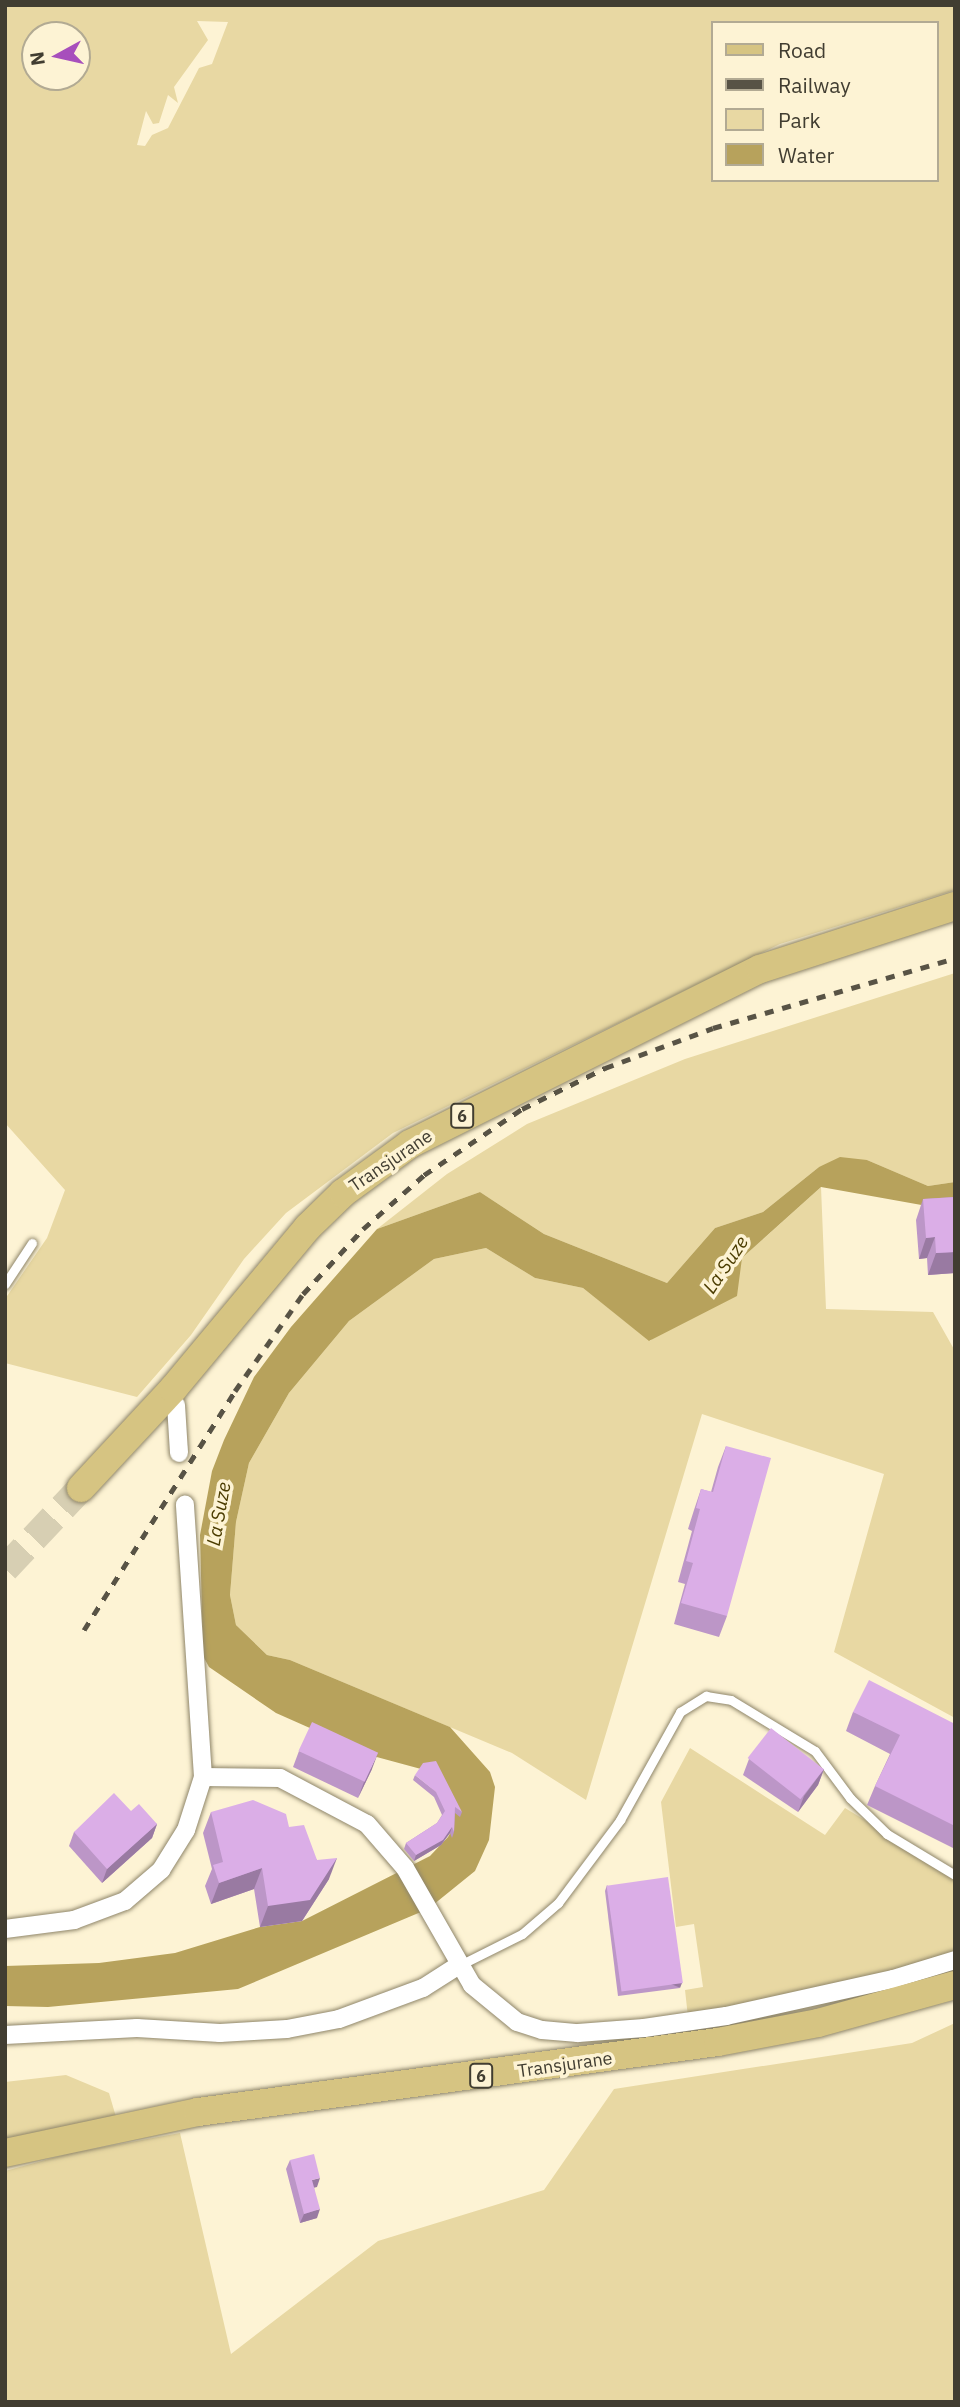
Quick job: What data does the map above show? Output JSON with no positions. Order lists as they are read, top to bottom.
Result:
{
  "streets": {
    "main road": ["6", "Transjurane"]
  },
  "water": ["La Suze"],
  "legend": [
    "Road",
    "Railway",
    "Park",
    "Water"
  ],
  "north": "left"
}
